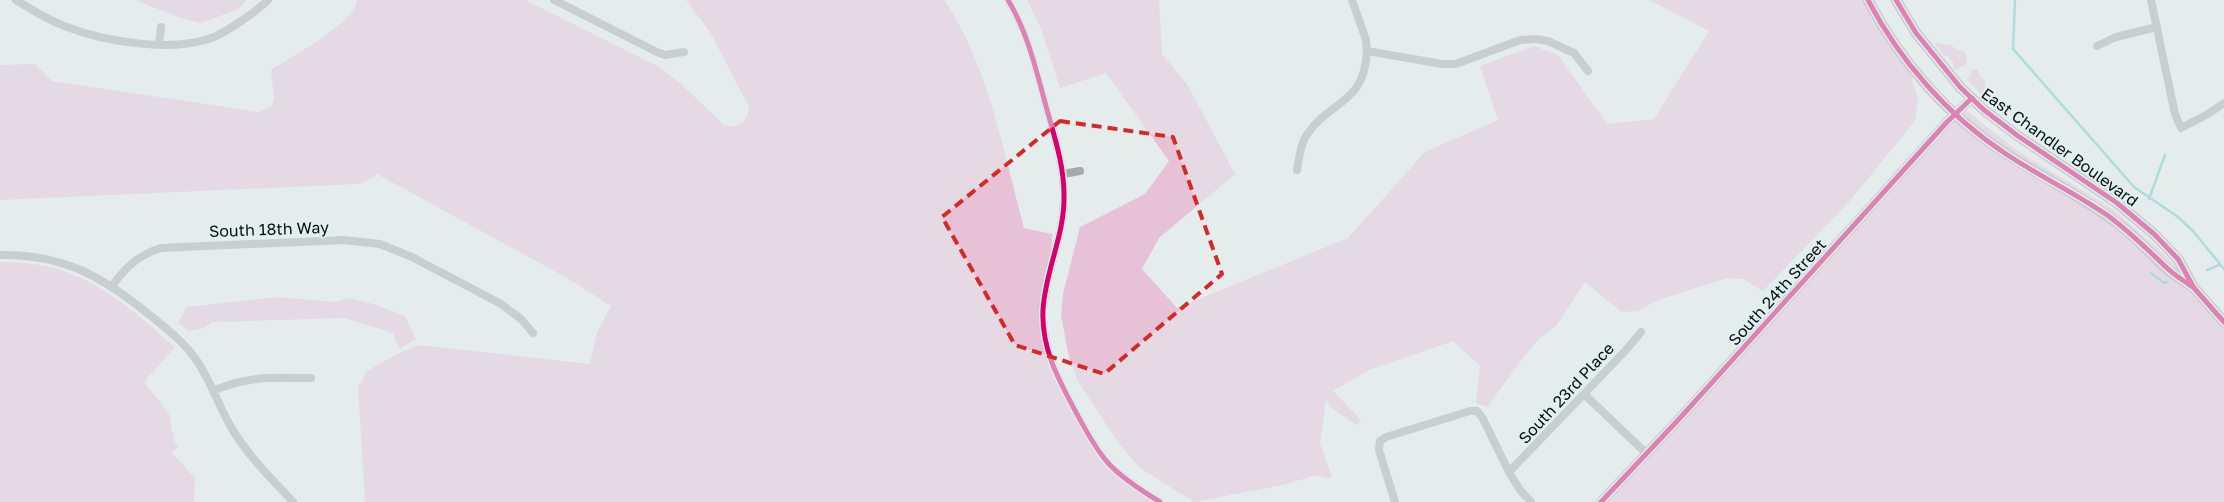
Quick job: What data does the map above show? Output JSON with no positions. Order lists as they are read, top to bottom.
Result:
{
  "streets": {
    "main road": ["East Chandler Boulevard"],
    "street": ["South 18th Way", "South 24th Street", "South 23rd Place"]
  },
  "crossings": [
    ["East Chandler Boulevard", "South 24th Street"]
  ]
}
